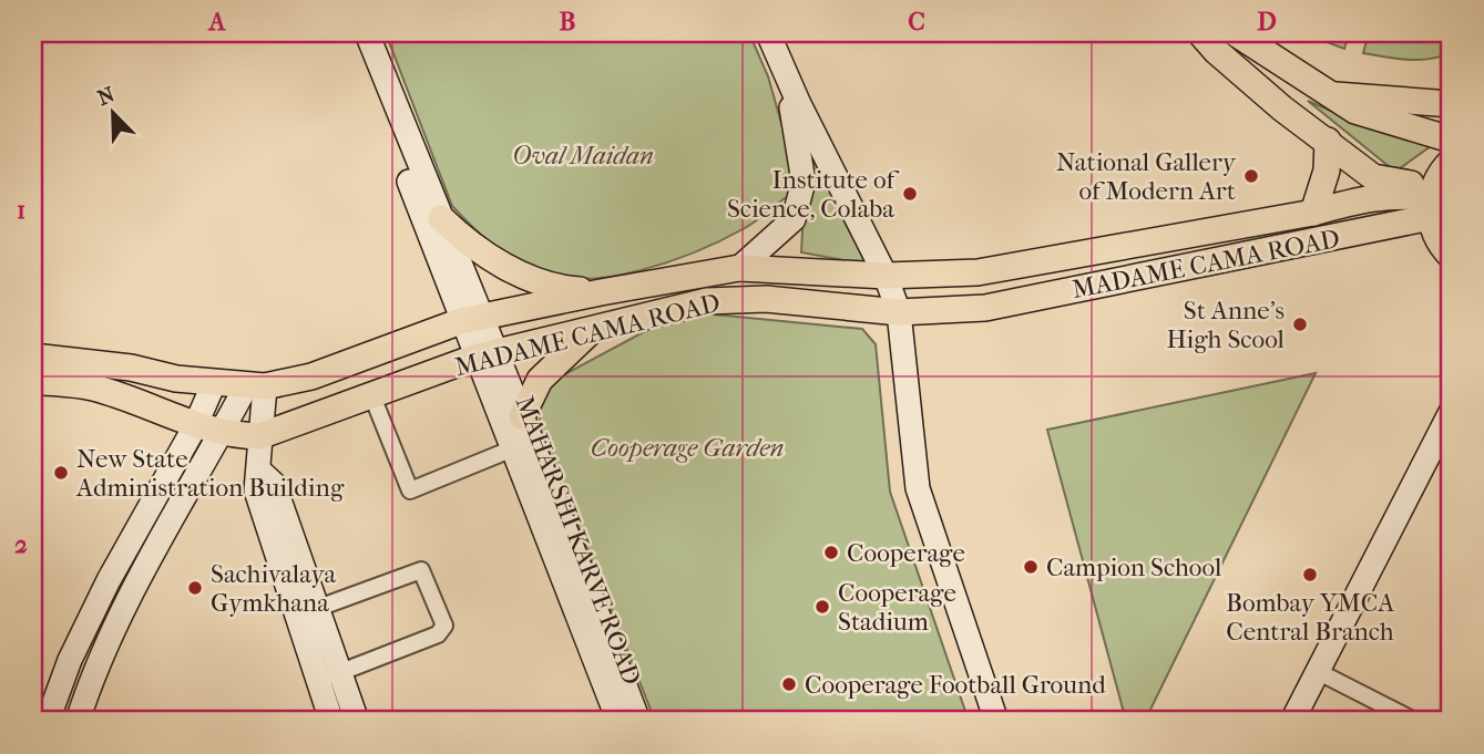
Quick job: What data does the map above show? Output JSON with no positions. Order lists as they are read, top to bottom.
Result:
{
  "streets": {
    "main road": ["MADAME CAMA ROAD"],
    "street": ["MAHARSHI KARVE ROAD"]
  },
  "crossings": [
    ["MADAME CAMA ROAD", "MAHARSHI KARVE ROAD"]
  ],
  "parks": ["Oval Maidan", "Cooperage Garden"],
  "places": [
    "National Gallery of Modern Art",
    "Institute of Science, Colaba",
    "St Anne's High Scool",
    "New State Administration Building",
    "Cooperage",
    "Campion School",
    "Bombay YMCA Central Branch",
    "Sachivalaya Gymkhana",
    "Cooperage Stadium",
    "Cooperage Football Ground"
  ],
  "north": "top left",
  "grid": {
    "columns": [
      "A",
      "B",
      "C",
      "D"
    ],
    "rows": ["1", "2"]
  }
}
